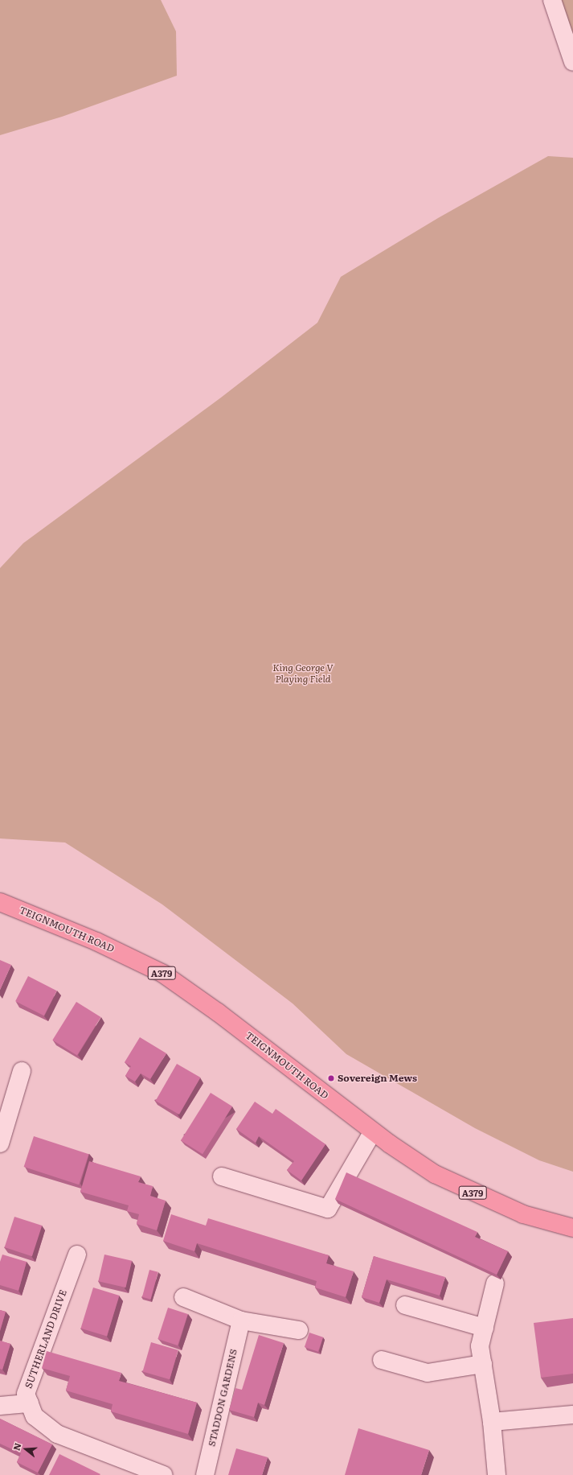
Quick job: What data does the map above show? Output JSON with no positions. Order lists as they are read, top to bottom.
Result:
{
  "streets": {
    "main road": ["TEIGNMOUTH ROAD", "A379"],
    "street": ["SUTHERLAND DRIVE", "STADDON GARDENS"]
  },
  "parks": ["King George V Playing Field"],
  "places": ["Sovereign Mews"],
  "north": "left"
}
